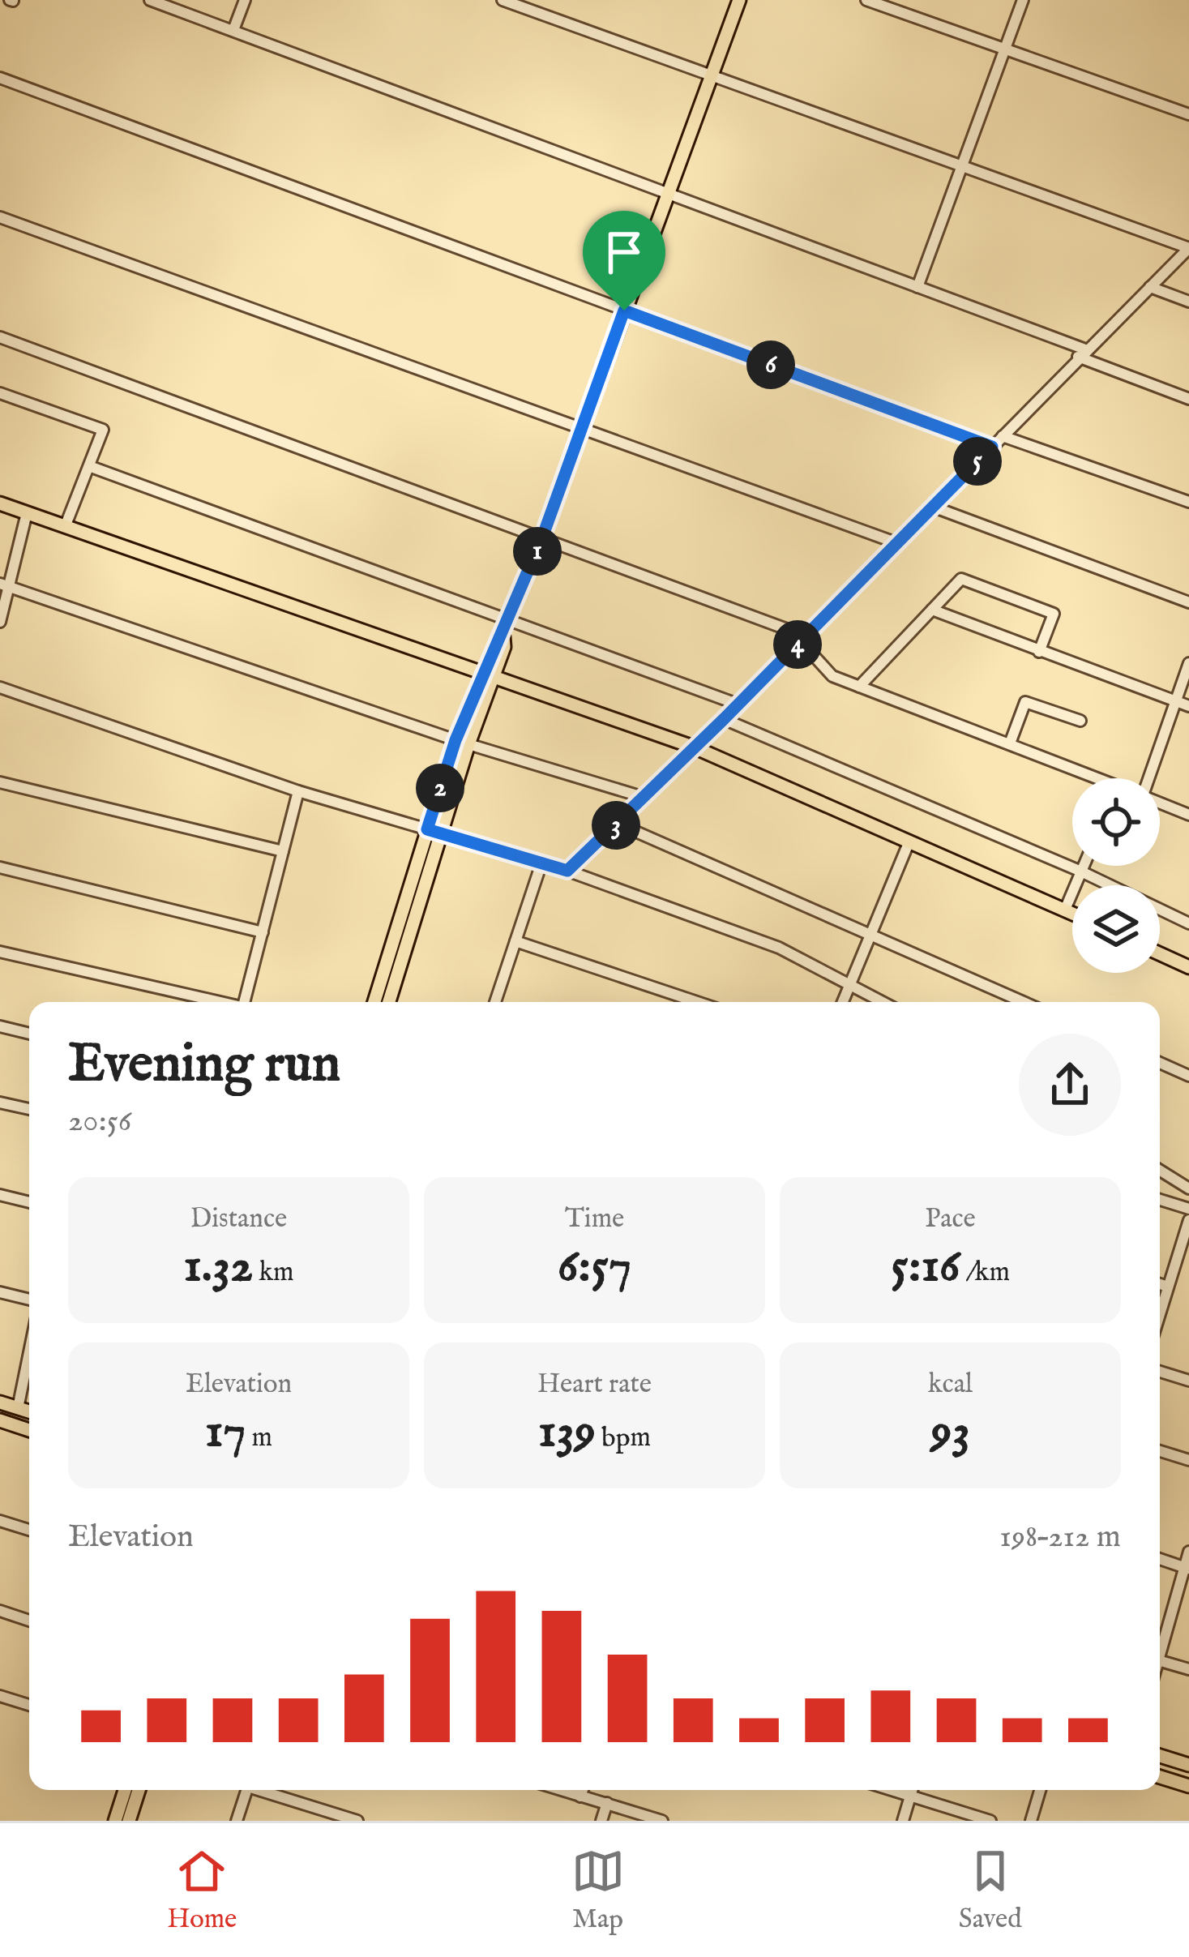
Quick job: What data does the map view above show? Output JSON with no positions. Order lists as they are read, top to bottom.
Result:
{
  "page": {
    "pins": [
      "6",
      "5",
      "1",
      "4",
      "2",
      "3"
    ],
    "heading": ["Evening run", "20:56"],
    "stats": [
      ["Distance", "1.32 km"],
      ["Time", "6:57"],
      ["Pace", "5:16 /km"],
      ["Elevation", "17 m"],
      ["Heart rate", "139 bpm"],
      ["kcal", "93"]
    ],
    "chart": ["Elevation", "198–212 m"],
    "tabs": ["Home", "Map", "Saved"]
  }
}
